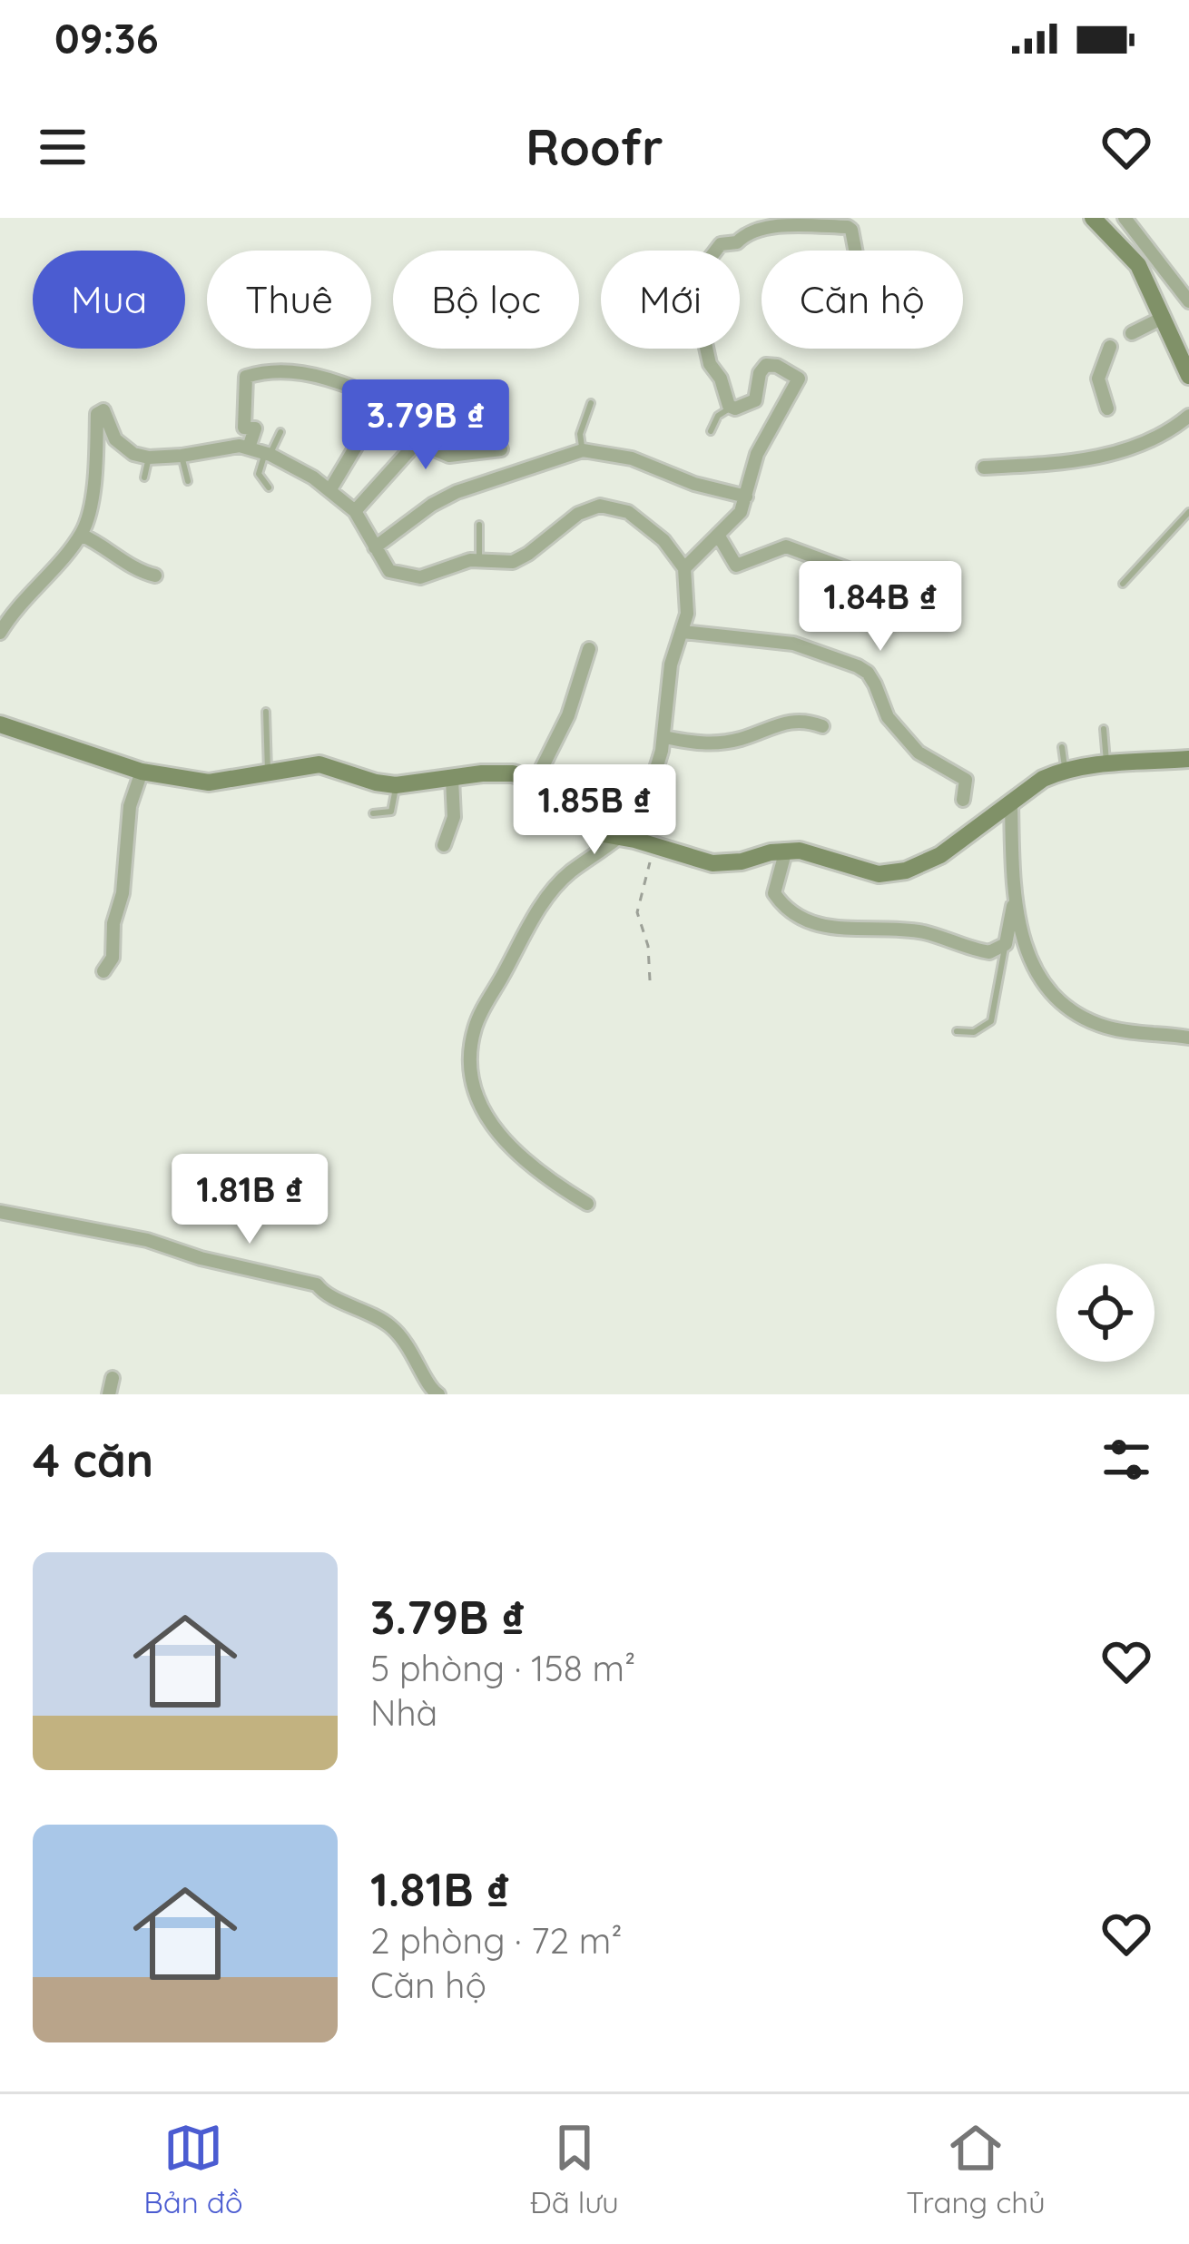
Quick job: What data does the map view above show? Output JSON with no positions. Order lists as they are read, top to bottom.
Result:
{
  "page": {
    "status": "09:36",
    "header": "Roofr",
    "chip": [
      "Mua",
      "Thuê",
      "Bộ lọc",
      "Mới",
      "Căn hộ"
    ],
    "price": [
      "3.79B ₫",
      "1.84B ₫",
      "1.85B ₫",
      "1.81B ₫"
    ],
    "heading": "4 căn",
    "list": [
      {
        "name": "3.79B ₫",
        "note": "5 phòng · 158 m² · Nhà"
      },
      {
        "name": "1.81B ₫",
        "note": "2 phòng · 72 m² · Căn hộ"
      }
    ],
    "tabs": ["Bản đồ", "Đã lưu", "Trang chủ"]
  }
}
